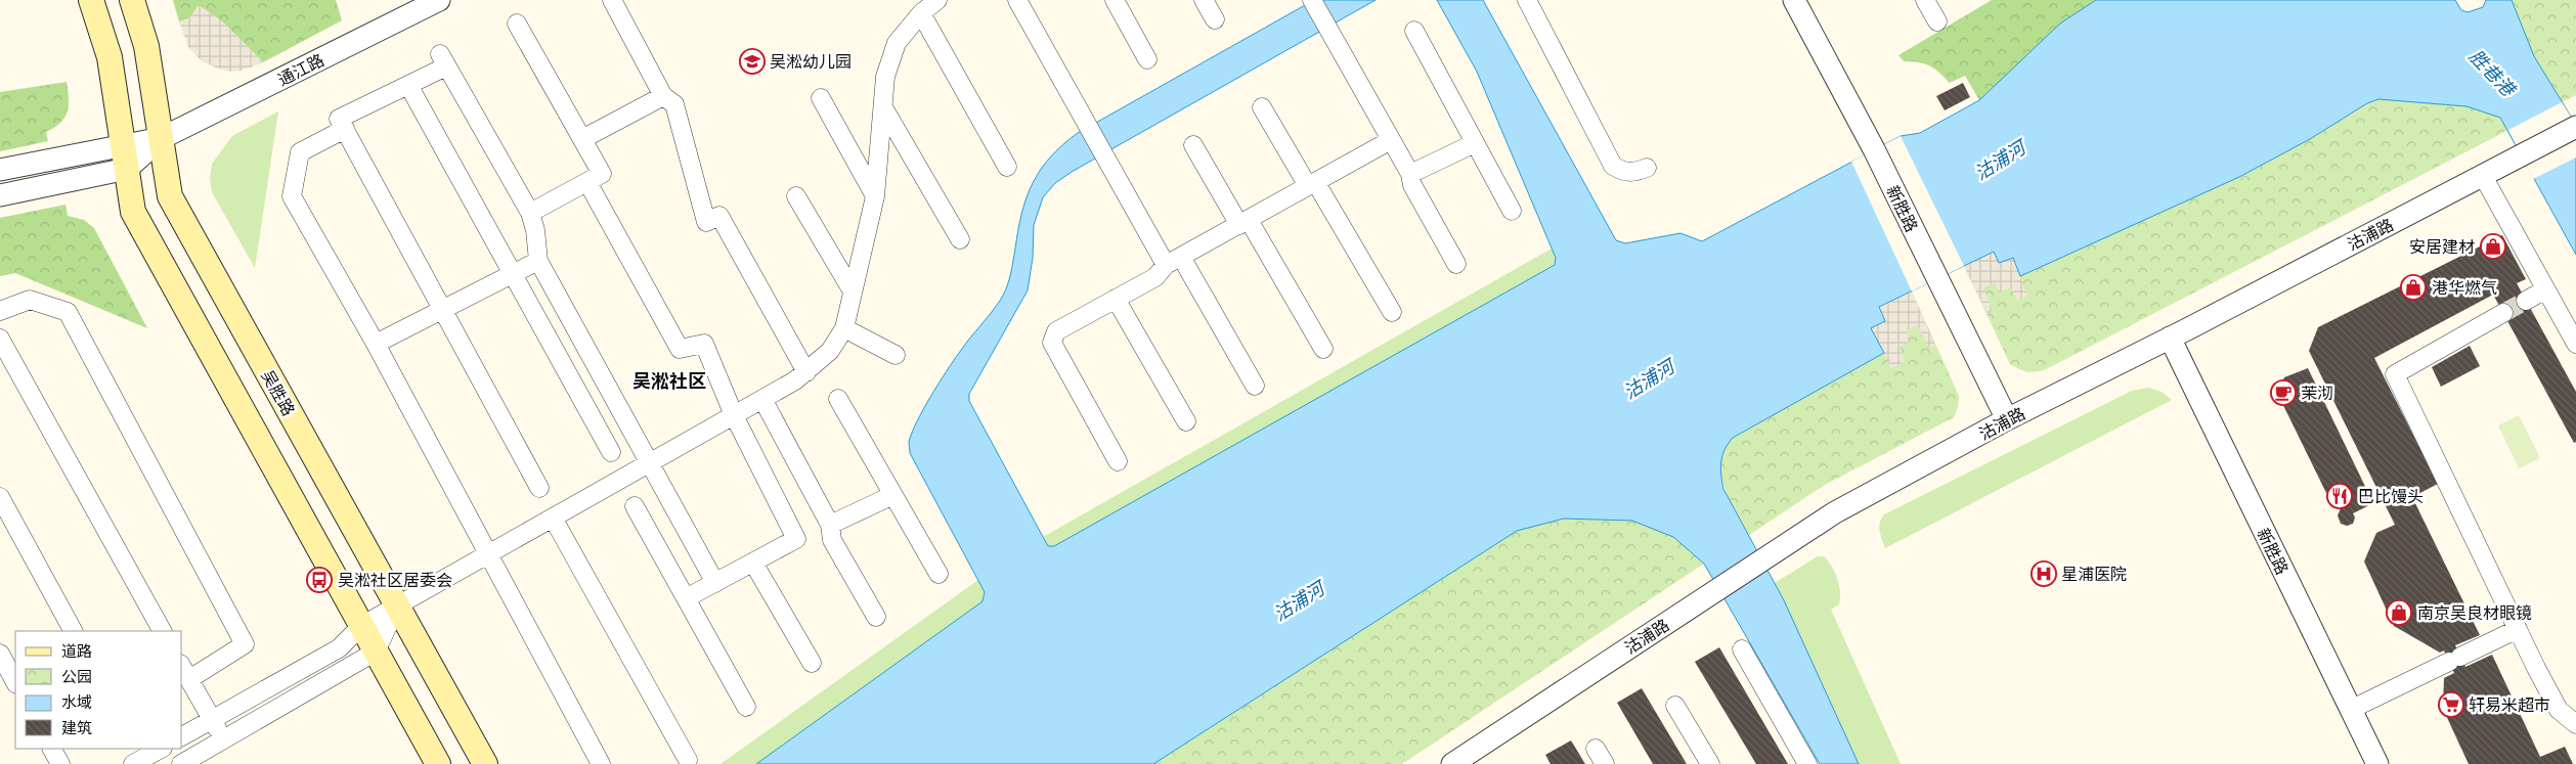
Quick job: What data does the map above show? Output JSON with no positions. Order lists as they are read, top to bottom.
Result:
{
  "streets": {
    "main road": ["吴胜路"],
    "street": ["通江路", "新胜路", "沽浦路"]
  },
  "crossings": [
    ["通江路", "吴胜路"],
    ["新胜路", "沽浦路"]
  ],
  "districts": ["吴淞社区"],
  "water": ["胜巷港", "沽浦河"],
  "places": {
    "school or university": ["吴淞幼儿园"],
    "shop": ["安居建材", "港华燃气", "南京吴良材眼镜"],
    "cafe": ["茉沏"],
    "restaurant": ["巴比馒头"],
    "hospital": ["星浦医院"],
    "bus stop": ["吴淞社区居委会"],
    "supermarket": ["轩易米超市"]
  },
  "legend": [
    "道路",
    "公园",
    "水域",
    "建筑"
  ]
}
